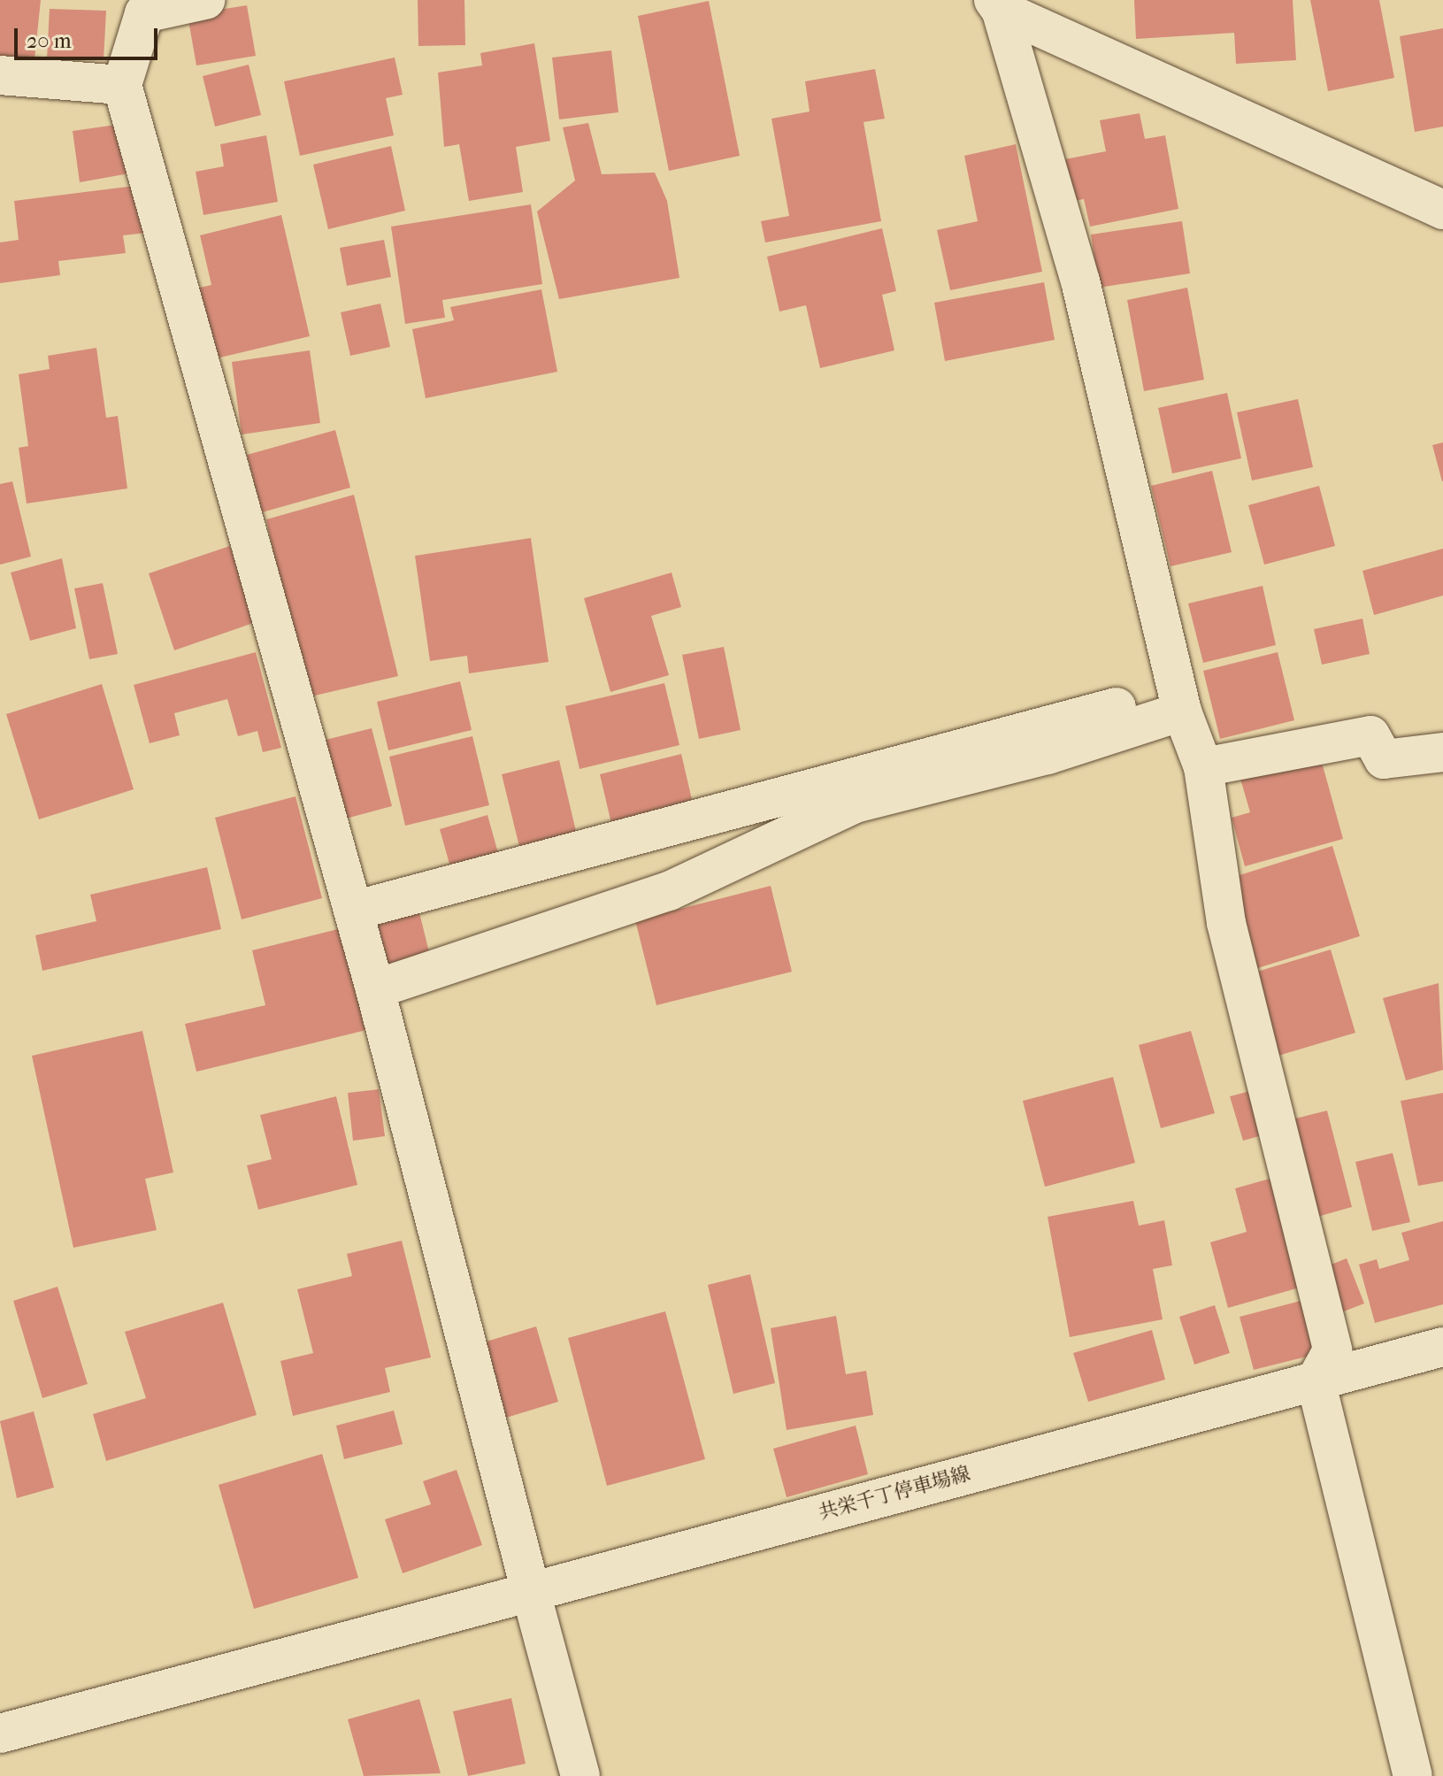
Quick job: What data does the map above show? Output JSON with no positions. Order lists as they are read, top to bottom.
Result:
{
  "streets": {
    "street": ["共栄千丁停車場線"]
  },
  "scale_bar": "20 m"
}
